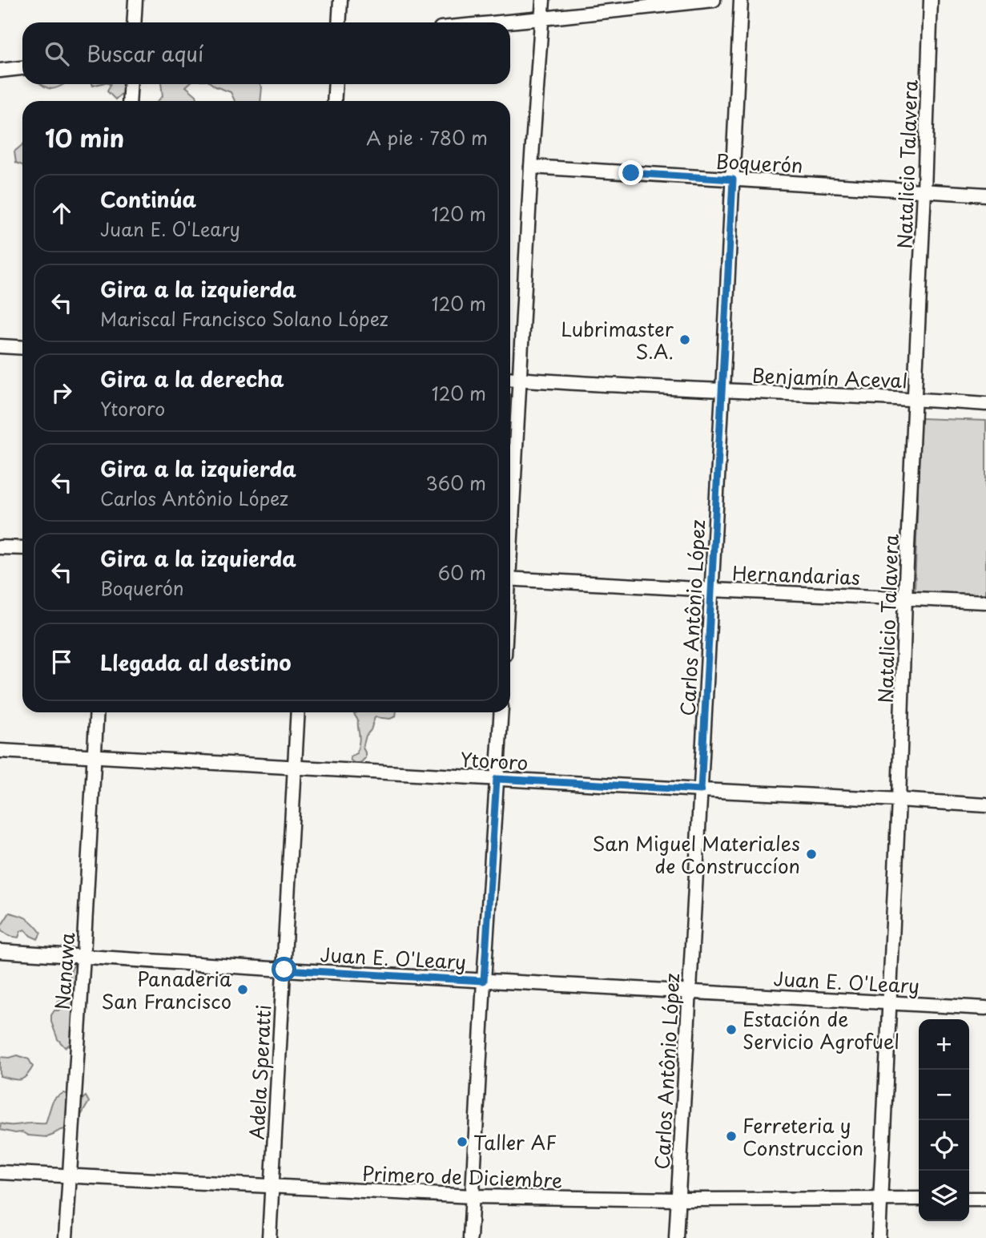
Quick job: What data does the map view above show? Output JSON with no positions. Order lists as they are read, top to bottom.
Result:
{
  "streets": {
    "street": [
      "Boquerón",
      "Natalicio Talavera",
      "Benjamín Aceval",
      "Hernandarias",
      "Carlos Antônio López",
      "Ytororo",
      "Juan E. O'Leary",
      "Nanawa",
      "Adela Speratti",
      "Primero de Diciembre"
    ]
  },
  "crossings": [
    ["Boquerón", "Natalicio Talavera"],
    ["Boquerón", "Carlos Antônio López"],
    ["Natalicio Talavera", "Benjamín Aceval"],
    ["Natalicio Talavera", "Hernandarias"],
    ["Natalicio Talavera", "Ytororo"],
    ["Natalicio Talavera", "Juan E. O'Leary"],
    ["Natalicio Talavera", "Primero de Diciembre"],
    ["Benjamín Aceval", "Carlos Antônio López"],
    ["Hernandarias", "Carlos Antônio López"],
    ["Carlos Antônio López", "Ytororo"],
    ["Carlos Antônio López", "Juan E. O'Leary"],
    ["Carlos Antônio López", "Primero de Diciembre"],
    ["Ytororo", "Nanawa"],
    ["Ytororo", "Adela Speratti"],
    ["Juan E. O'Leary", "Nanawa"],
    ["Juan E. O'Leary", "Adela Speratti"],
    ["Nanawa", "Primero de Diciembre"],
    ["Adela Speratti", "Primero de Diciembre"]
  ],
  "places": [
    "Lubrimaster S.A.",
    "San Miguel Materiales de Construccíon",
    "Panaderia San Francisco",
    "Estación de Servicio Agrofuel",
    "Ferreteria y Construccion",
    "Taller AF"
  ],
  "page": {
    "search": "Buscar aquí",
    "heading": ["10 min", "A pie · 780 m"],
    "list": [
      ["Continúa", "Juan E. O'Leary", "120 m"],
      ["Gira a la izquierda", "Mariscal Francisco Solano López", "120 m"],
      ["Gira a la derecha", "Ytororo", "120 m"],
      ["Gira a la izquierda", "Carlos Antônio López", "360 m"],
      ["Gira a la izquierda", "Boquerón", "60 m"],
      "Llegada al destino"
    ],
    "map_buttons": ["+", "−"]
  }
}
